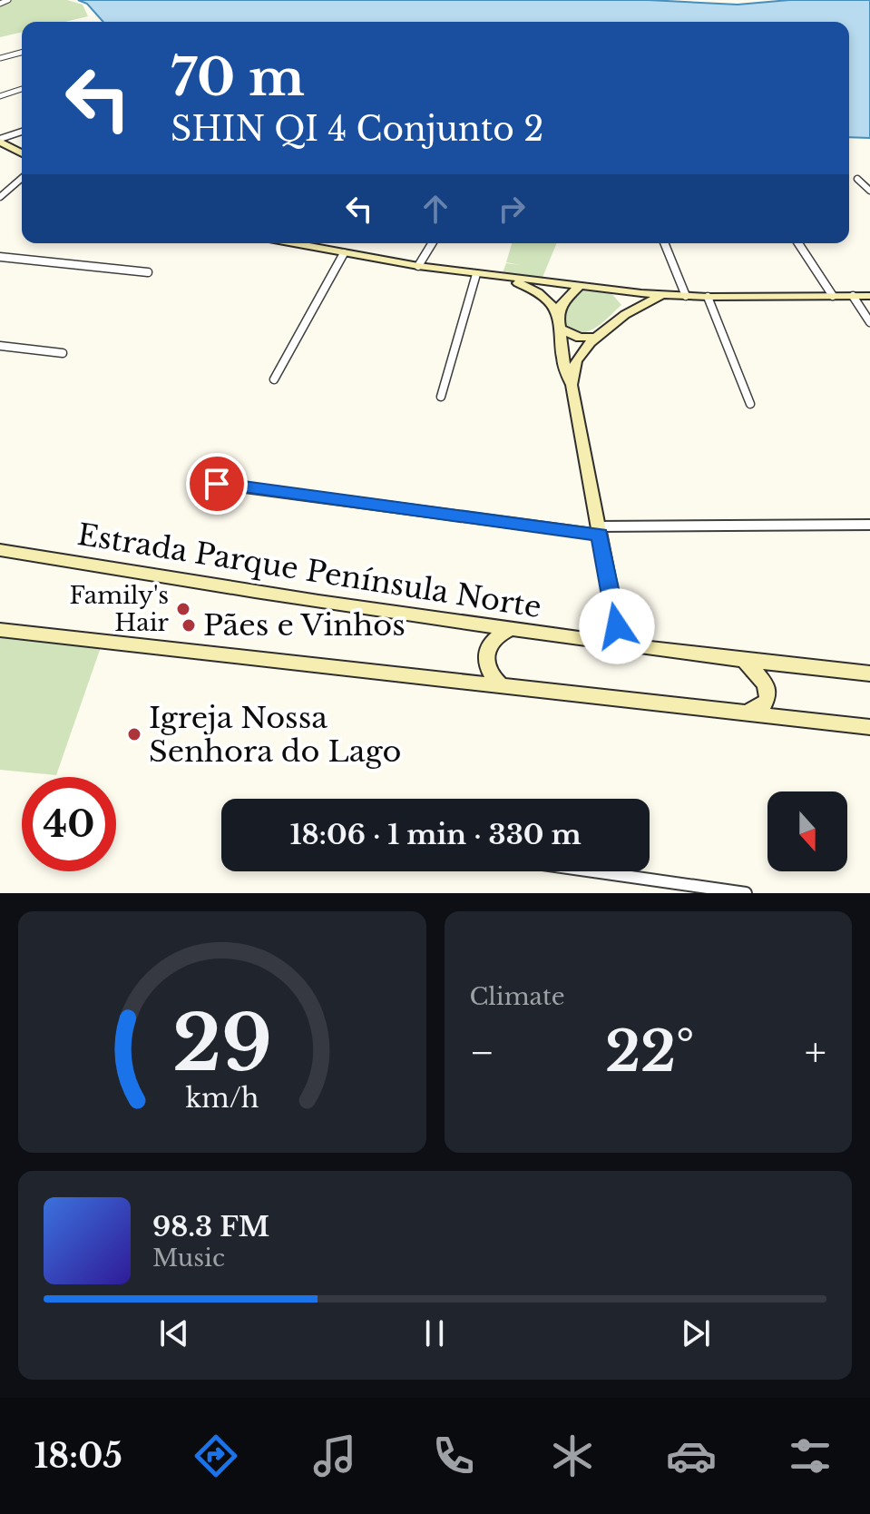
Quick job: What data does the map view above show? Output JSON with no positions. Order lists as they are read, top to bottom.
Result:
{
  "streets": {
    "street": ["Estrada Parque Península Norte"]
  },
  "places": ["Family's Hair", "Pães e Vinhos", "Igreja Nossa Senhora do Lago"],
  "north": "bottom",
  "page": {
    "turn": ["70 m", "SHIN QI 4 Conjunto 2"],
    "limit": "40",
    "trip": "18:06 · 1 min · 330 m",
    "tile": "Climate",
    "heat": ["−", "22°", "+"],
    "song": ["98.3 FM", "Music"],
    "tabs": "18:05",
    "gauge": ["29", "km/h"]
  }
}
